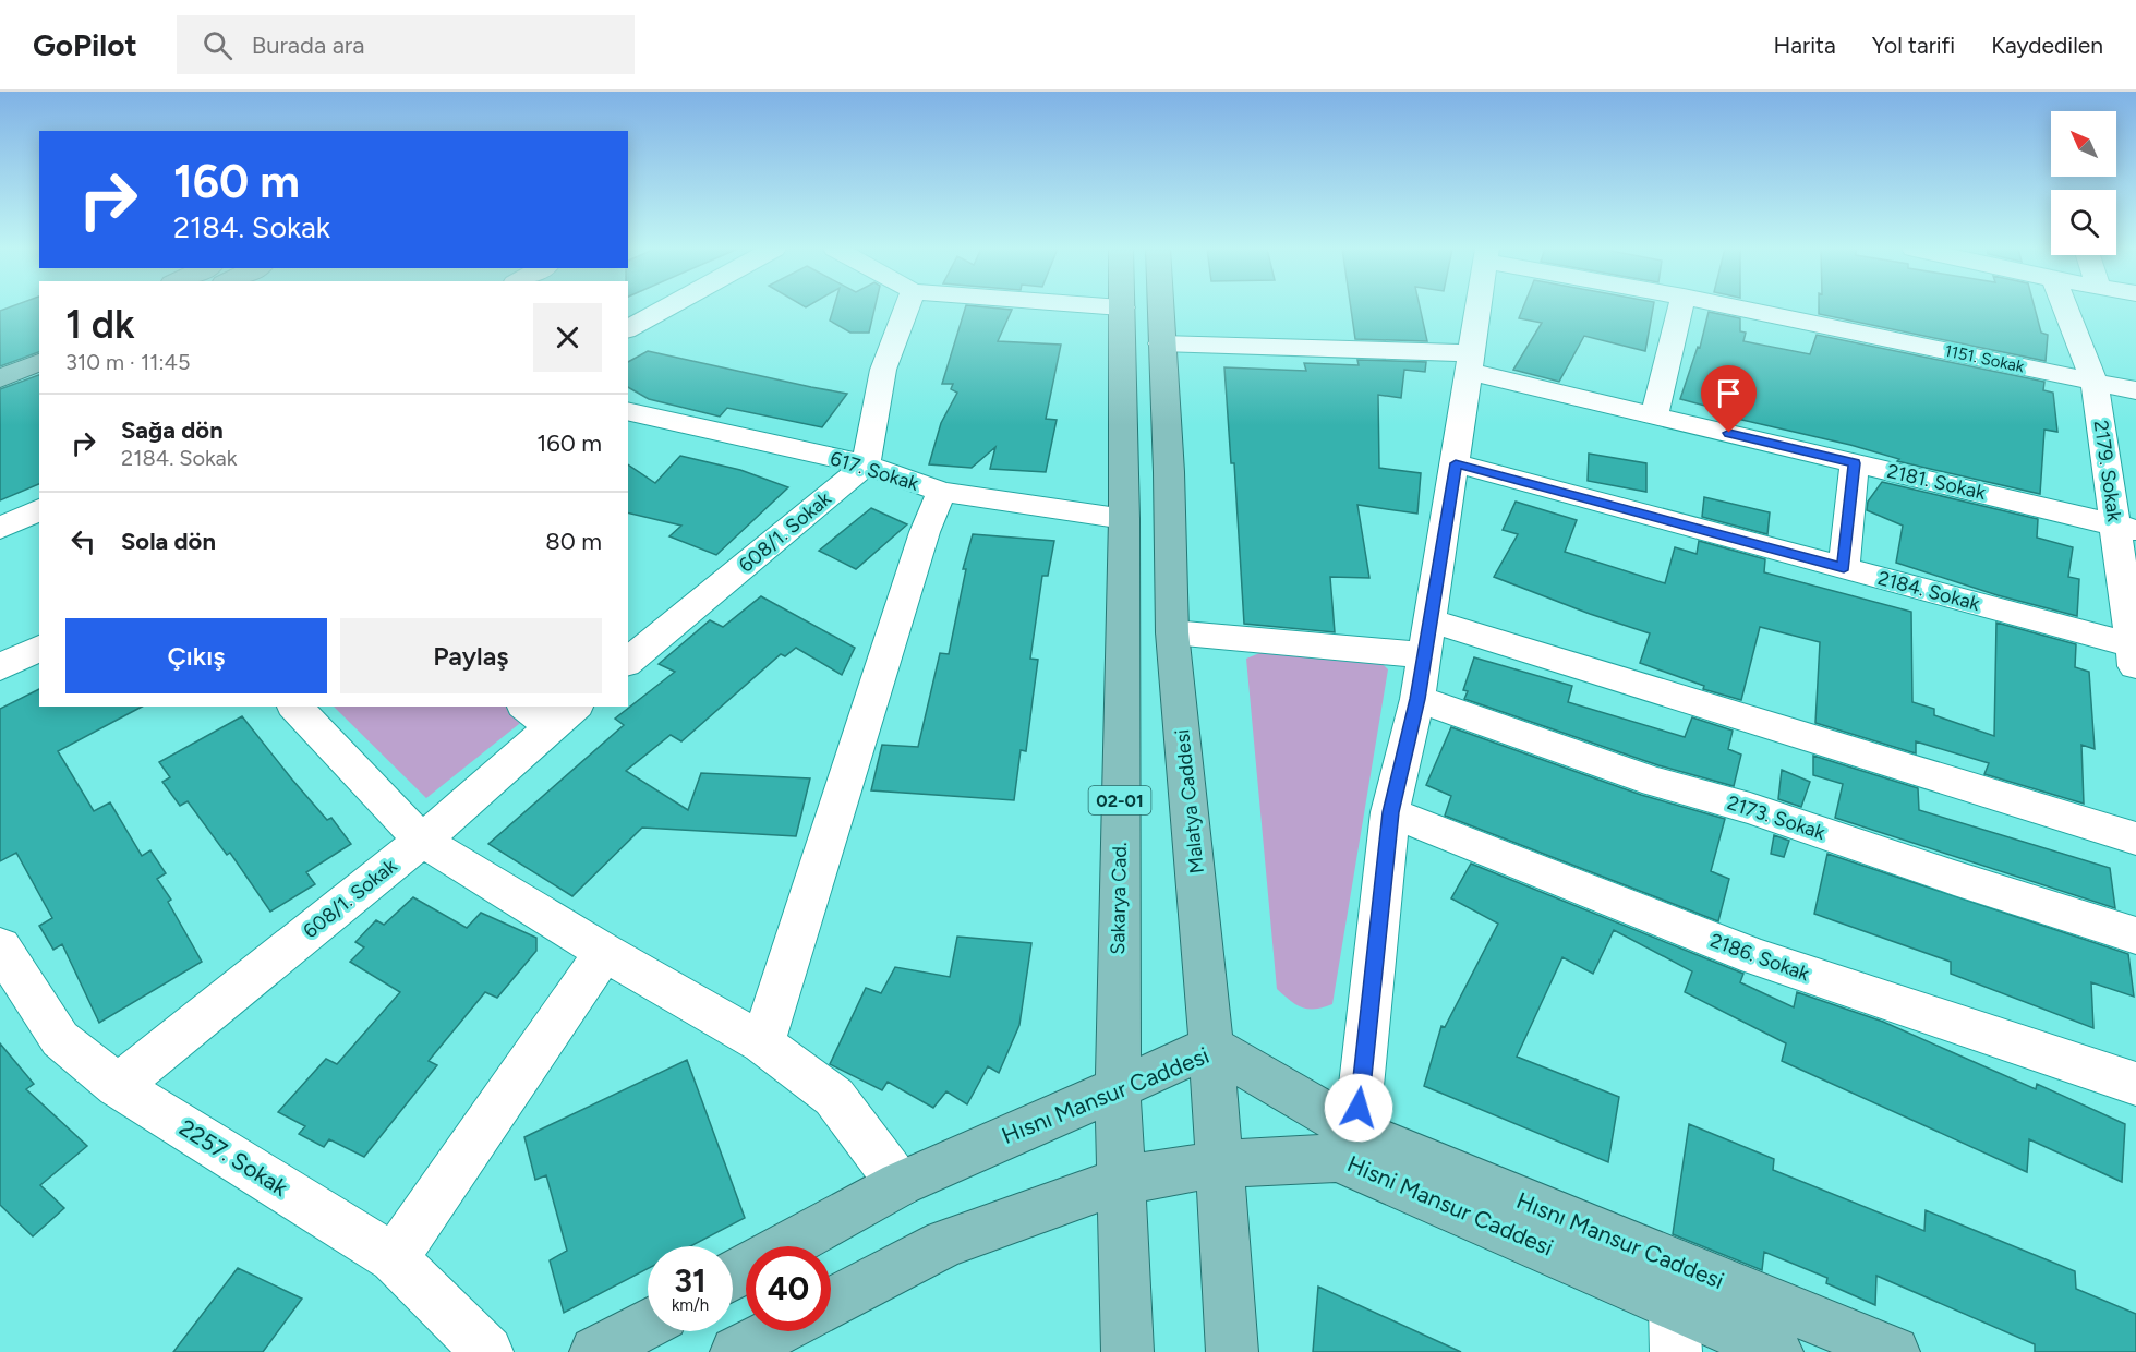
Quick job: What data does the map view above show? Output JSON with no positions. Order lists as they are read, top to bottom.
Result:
{
  "streets": {
    "main road": [
      "02-01",
      "Malatya Caddesi",
      "Sakarya Cad.",
      "Hısnı Mansur Caddesi",
      "Hisni Mansur Caddesi"
    ],
    "street": [
      "1151. Sokak",
      "617. Sokak",
      "2179. Sokak",
      "2181. Sokak",
      "608/1. Sokak",
      "2184. Sokak",
      "2173. Sokak",
      "2186. Sokak",
      "2257. Sokak"
    ]
  },
  "crossings": [
    ["1151. Sokak", "2179. Sokak"],
    ["617. Sokak", "608/1. Sokak"],
    ["617. Sokak", "Sakarya Cad."],
    ["2179. Sokak", "2181. Sokak"],
    ["2179. Sokak", "2184. Sokak"],
    ["2181. Sokak", "Malatya Caddesi"],
    ["608/1. Sokak", "2257. Sokak"],
    ["Malatya Caddesi", "Hısnı Mansur Caddesi"],
    ["Malatya Caddesi", "Hisni Mansur Caddesi"],
    ["Sakarya Cad.", "Hısnı Mansur Caddesi"],
    ["Sakarya Cad.", "Hisni Mansur Caddesi"]
  ],
  "north": "top left",
  "page": {
    "header": "GoPilot",
    "search": "Burada ara",
    "nav": ["Harita", "Yol tarifi", "Kaydedilen"],
    "turn": ["160 m", "2184. Sokak"],
    "heading": ["1 dk", "310 m · 11:45"],
    "list": [
      {
        "name": "Sağa dön",
        "note": "2184. Sokak",
        "value": "160 m"
      },
      {
        "name": "Sola dön",
        "value": "80 m"
      }
    ],
    "buttons": ["Çıkış", "Paylaş"],
    "speed": "31 km/h",
    "limit": "40"
  }
}
